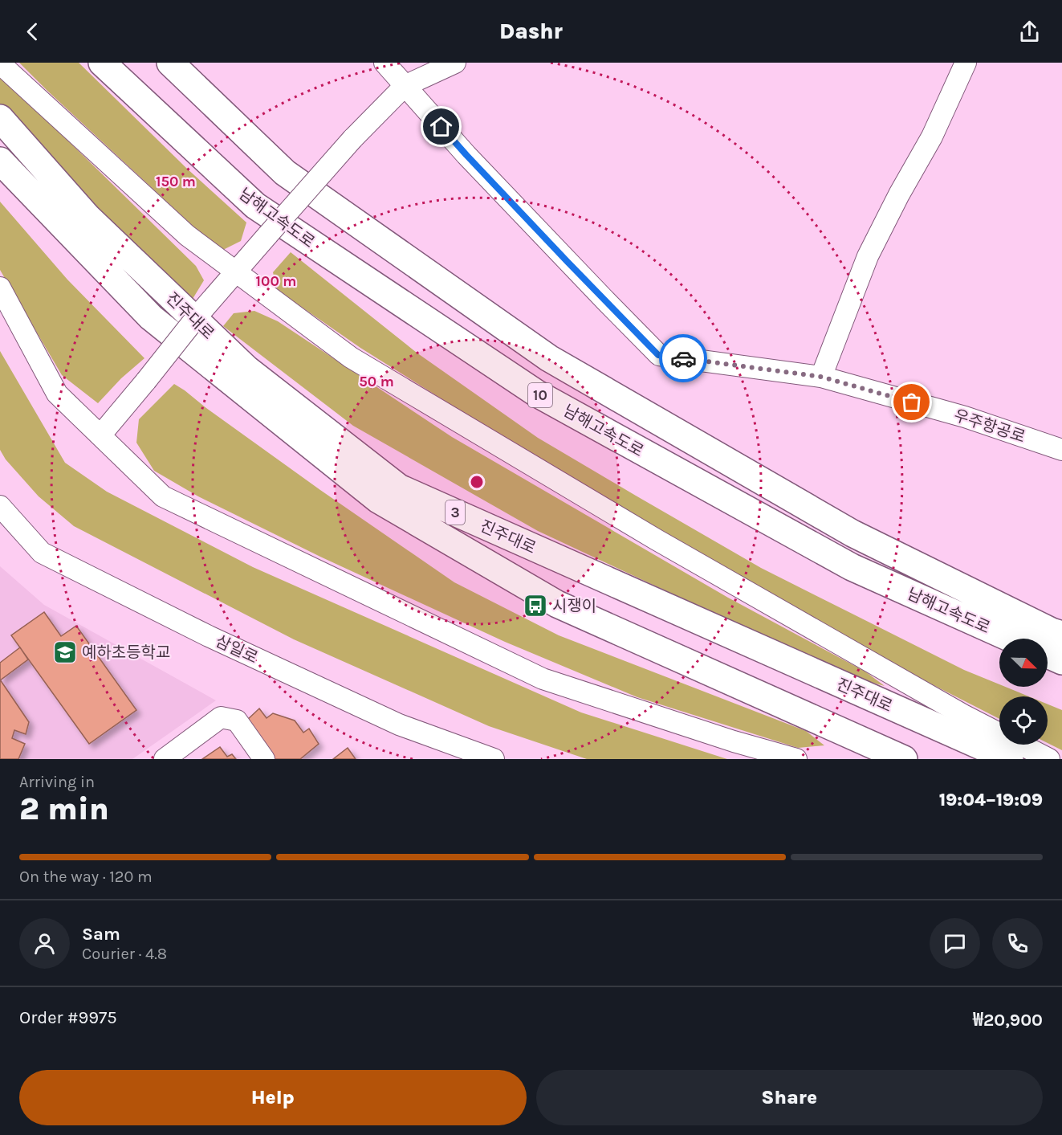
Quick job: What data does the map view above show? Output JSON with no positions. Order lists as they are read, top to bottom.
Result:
{
  "streets": {
    "main road": [
      "남해고속도로",
      "진주대로",
      "10",
      "3"
    ],
    "street": ["우주항공로", "삼일로"]
  },
  "places": {
    "bus stop": ["시쟁이"],
    "school or university": ["예하초등학교"]
  },
  "north": "bottom right",
  "page": {
    "header": "Dashr",
    "heading": ["2 min", "Arriving in", "19:04–19:09"],
    "panel": [
      "Sam",
      "Courier · 4.8",
      "Order #9975",
      "₩20,900"
    ],
    "bar": "On the way · 120 m",
    "buttons": ["Help", "Share"]
  },
  "rings": ["150 m", "100 m", "50 m"]
}
